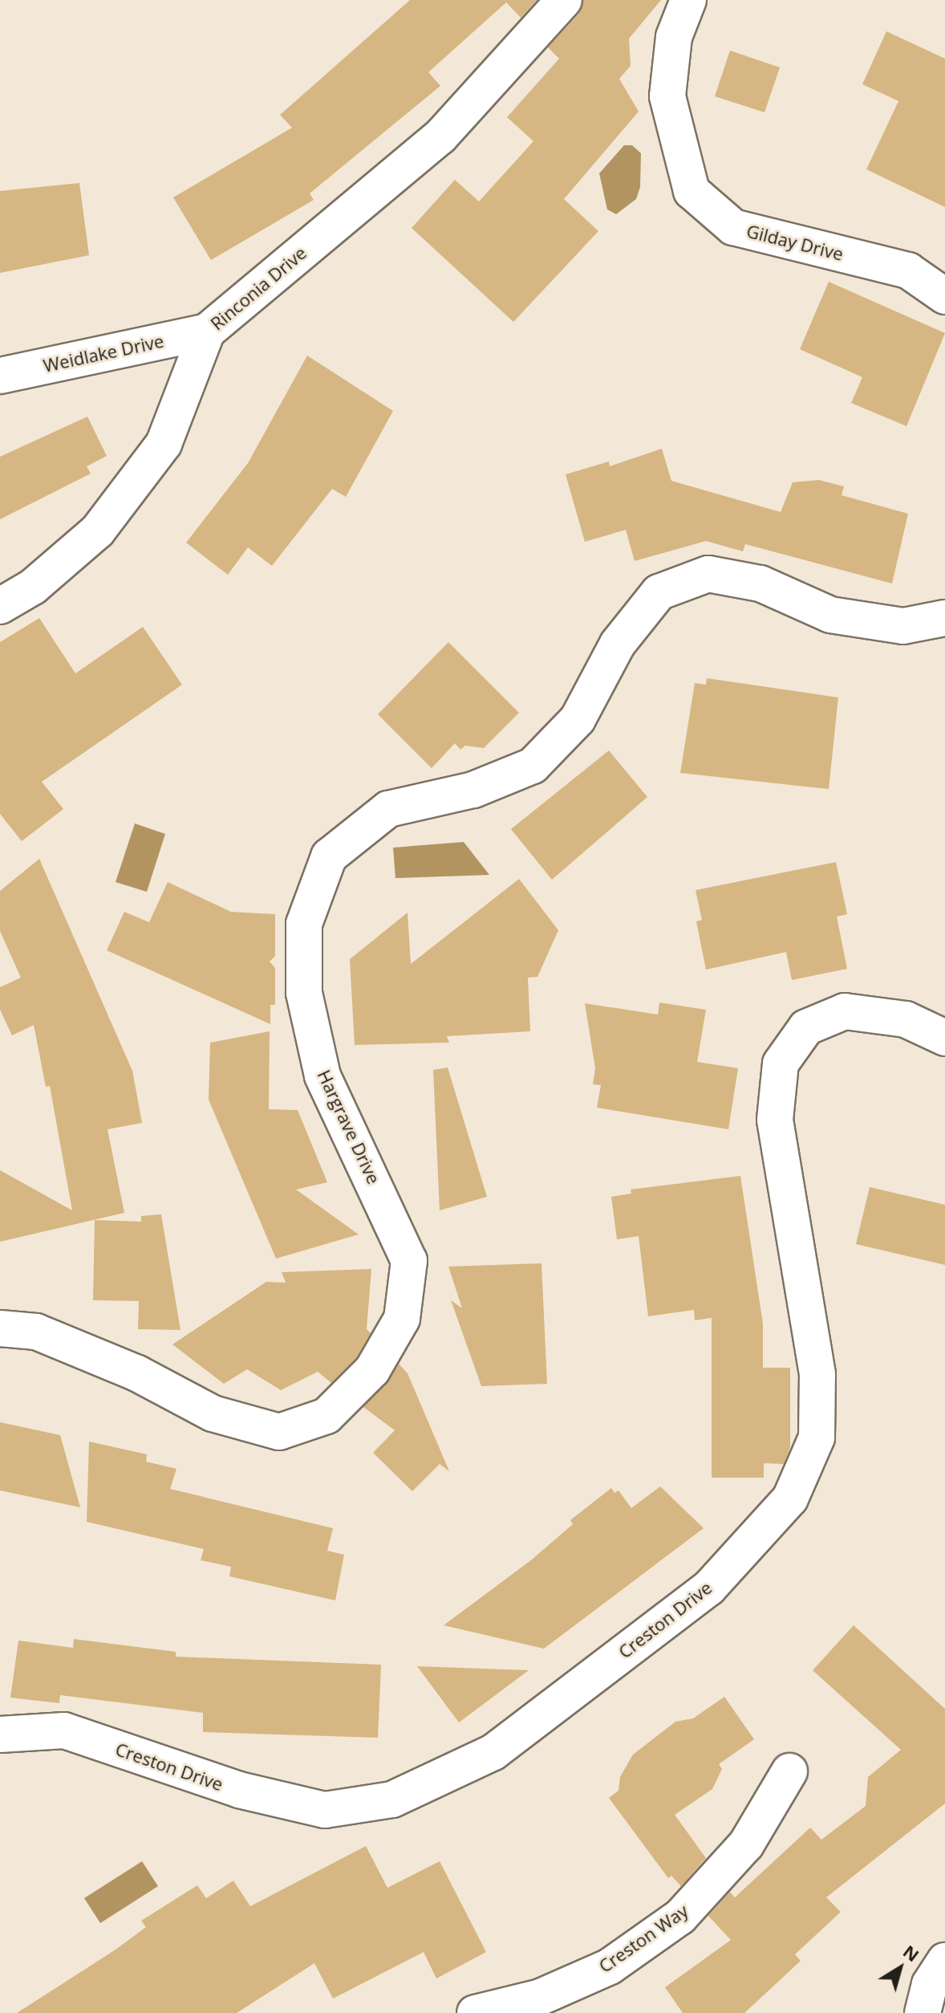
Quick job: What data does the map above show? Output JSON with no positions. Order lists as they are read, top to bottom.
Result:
{
  "streets": {
    "street": [
      "Gilday Drive",
      "Rinconia Drive",
      "Weidlake Drive",
      "Hargrave Drive",
      "Creston Drive",
      "Creston Way"
    ]
  },
  "crossings": [
    ["Rinconia Drive", "Weidlake Drive"]
  ],
  "north": "top right"
}
